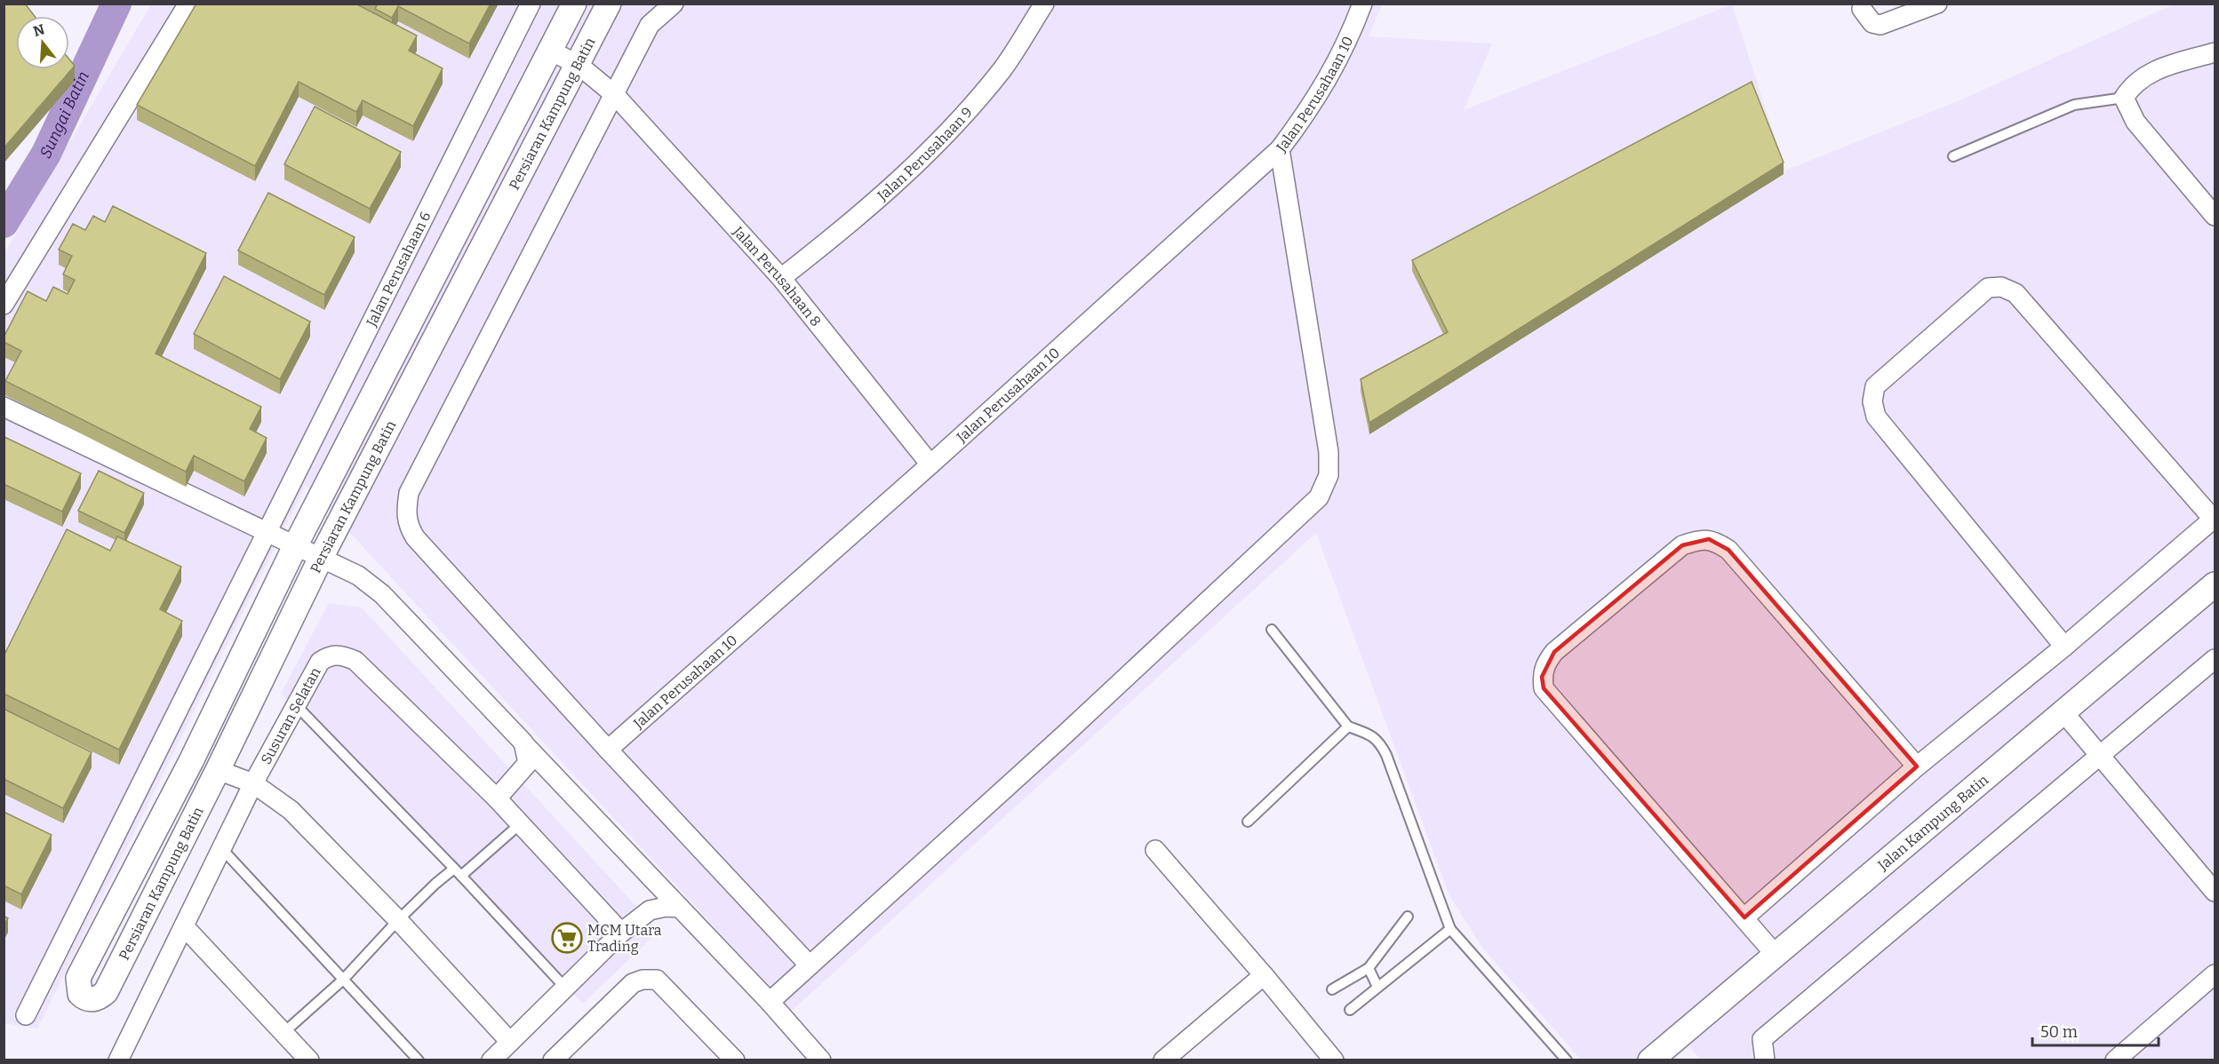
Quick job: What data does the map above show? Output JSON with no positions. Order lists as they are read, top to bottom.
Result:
{
  "streets": {
    "street": [
      "Jalan Perusahaan 10",
      "Persiaran Kampung Batin",
      "Jalan Perusahaan 9",
      "Jalan Perusahaan 6",
      "Jalan Perusahaan 8",
      "Susuran Selatan",
      "Jalan Kampung Batin"
    ]
  },
  "crossings": [
    ["Jalan Perusahaan 10", "Jalan Perusahaan 8"],
    ["Persiaran Kampung Batin", "Jalan Perusahaan 8"],
    ["Jalan Perusahaan 9", "Jalan Perusahaan 8"]
  ],
  "water": ["Sungai Batin"],
  "places": {
    "supermarket": ["MCM Utara Trading"]
  },
  "scale_bar": "50 m",
  "north": "top"
}
